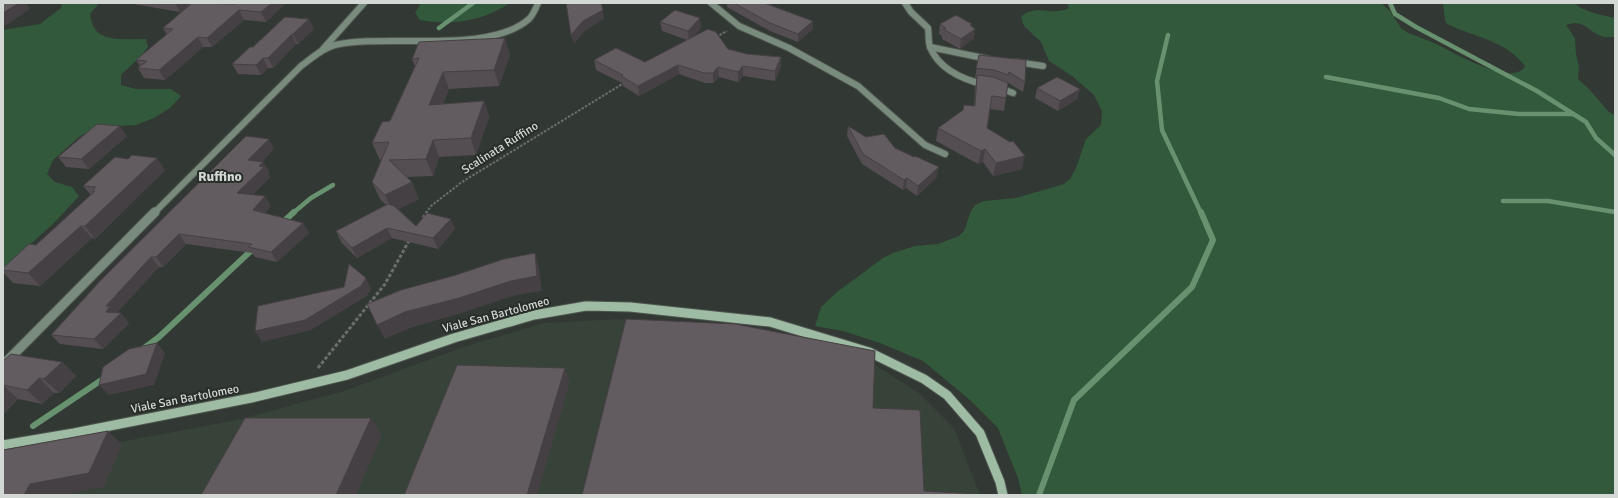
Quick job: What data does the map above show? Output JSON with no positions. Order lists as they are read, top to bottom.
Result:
{
  "streets": {
    "main road": ["Viale San Bartolomeo"],
    "path": ["Scalinata Ruffino"]
  },
  "districts": ["Ruffino"]
}
